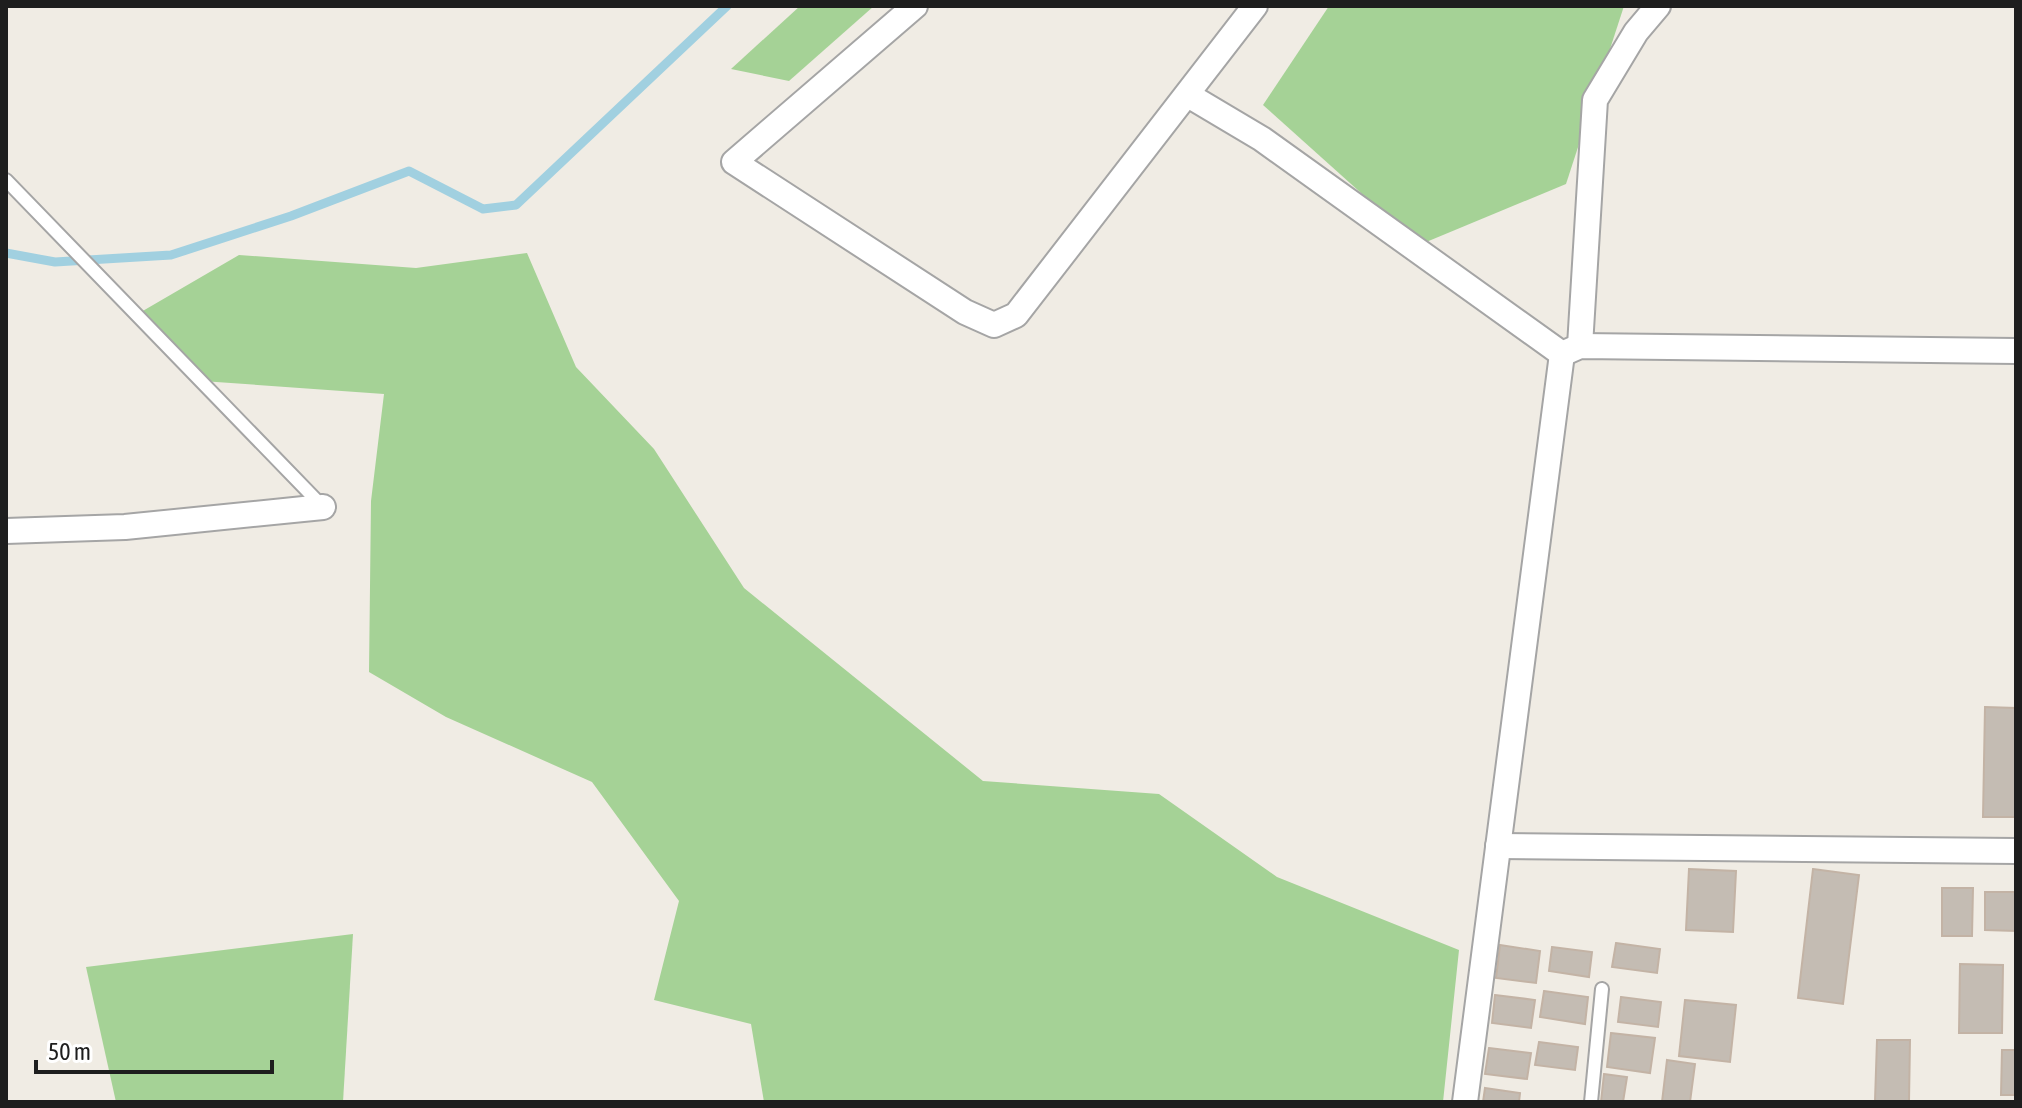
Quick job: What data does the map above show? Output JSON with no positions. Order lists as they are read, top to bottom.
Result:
{
  "scale_bar": "50 m"
}
